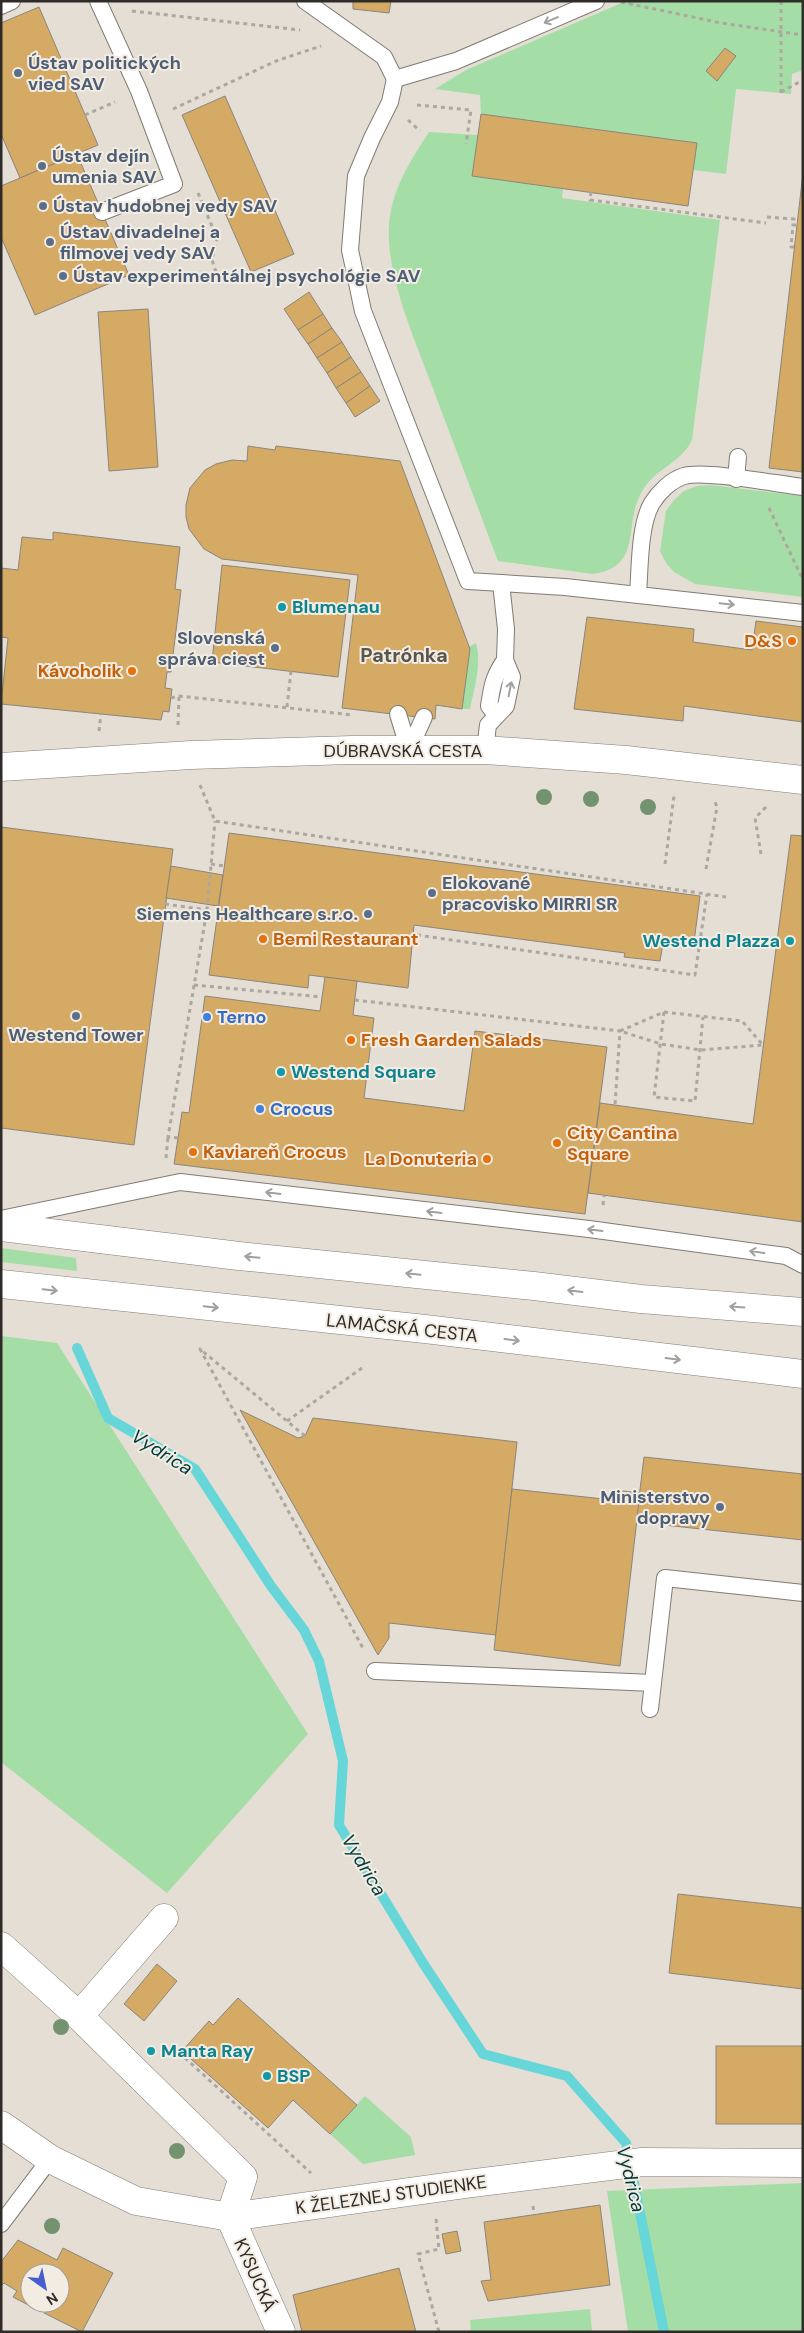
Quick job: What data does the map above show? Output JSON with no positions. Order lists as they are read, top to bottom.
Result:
{
  "streets": {
    "street": [
      "DÚBRAVSKÁ CESTA",
      "LAMAČSKÁ CESTA",
      "K ŽELEZNEJ STUDIENKE",
      "KYSUCKÁ"
    ]
  },
  "crossings": [
    ["K ŽELEZNEJ STUDIENKE", "KYSUCKÁ"]
  ],
  "districts": ["Patrónka"],
  "water": ["Vydrica"],
  "places": [
    "Ústav politických vied SAV",
    "Ústav dejín umenia SAV",
    "Ústav hudobnej vedy SAV",
    "Ústav divadelnej a filmovej vedy SAV",
    "Ústav experimentálnej psychológie SAV",
    "Blumenau",
    "D&S",
    "Slovenská správa ciest",
    "Kávoholik",
    "Elokované pracovisko MIRRI SR",
    "Siemens Healthcare s.r.o.",
    "Bemi Restaurant",
    "Westend Plazza",
    "Westend Tower",
    "Terno",
    "Fresh Garden Salads",
    "Westend Square",
    "Crocus",
    "City Cantina Square",
    "Kaviareň Crocus",
    "La Donuteria",
    "Ministerstvo dopravy",
    "Manta Ray",
    "BSP"
  ],
  "north": "bottom right"
}
